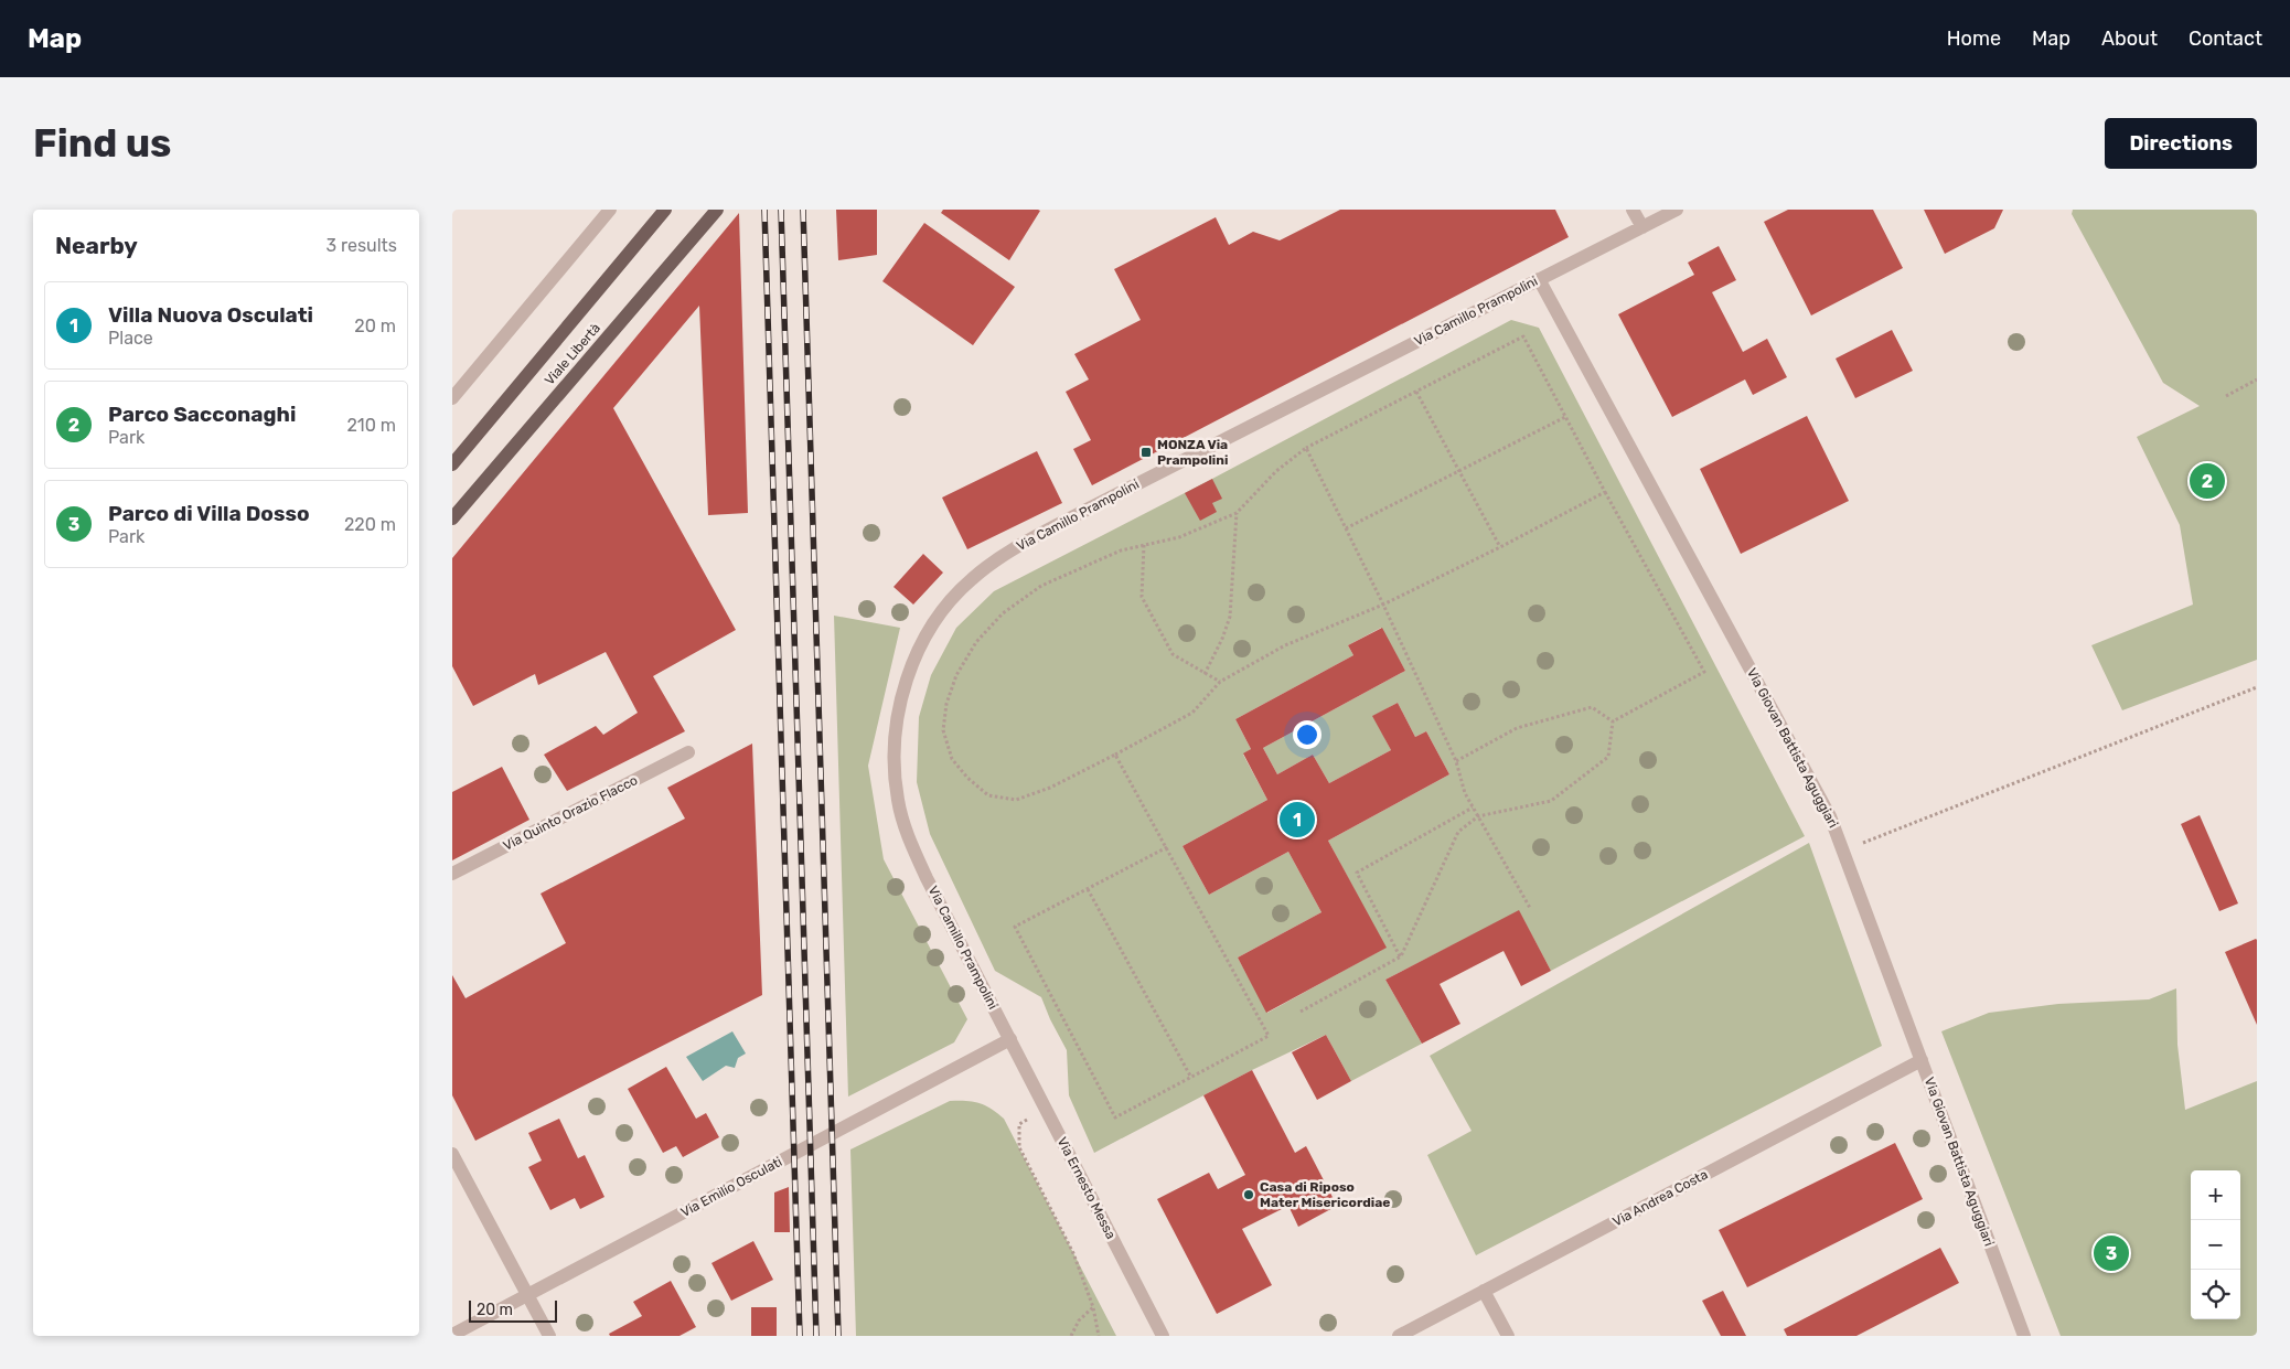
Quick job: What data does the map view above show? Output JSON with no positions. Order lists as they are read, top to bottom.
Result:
{
  "streets": {
    "main road": ["Viale Libertà"],
    "street": [
      "Via Camillo Prampolini",
      "Via Giovan Battista Aguggiari",
      "Via Quinto Orazio Flacco",
      "Via Emilio Osculati",
      "Via Ernesto Messa",
      "Via Andrea Costa"
    ]
  },
  "crossings": [
    ["Via Camillo Prampolini", "Via Giovan Battista Aguggiari"],
    ["Via Camillo Prampolini", "Via Emilio Osculati"],
    ["Via Camillo Prampolini", "Via Ernesto Messa"],
    ["Via Giovan Battista Aguggiari", "Via Andrea Costa"],
    ["Via Emilio Osculati", "Via Ernesto Messa"]
  ],
  "places": {
    "transit": ["MONZA Via Prampolini"],
    "other": ["Casa di Riposo Mater Misericordiae"]
  },
  "scale_bar": "20 m",
  "page": {
    "header": "Map",
    "nav": [
      "Home",
      "Map",
      "About",
      "Contact"
    ],
    "buttons": "Directions",
    "title": "Find us",
    "heading": ["Nearby", "3 results"],
    "list": [
      {
        "mark": "1",
        "name": "Villa Nuova Osculati",
        "note": "Place",
        "value": "20 m"
      },
      {
        "mark": "2",
        "name": "Parco Sacconaghi",
        "note": "Park",
        "value": "210 m"
      },
      {
        "mark": "3",
        "name": "Parco di Villa Dosso",
        "note": "Park",
        "value": "220 m"
      }
    ],
    "pins": ["2", "1", "3"],
    "map_buttons": ["+", "−"],
    "scale": "20 m"
  }
}
